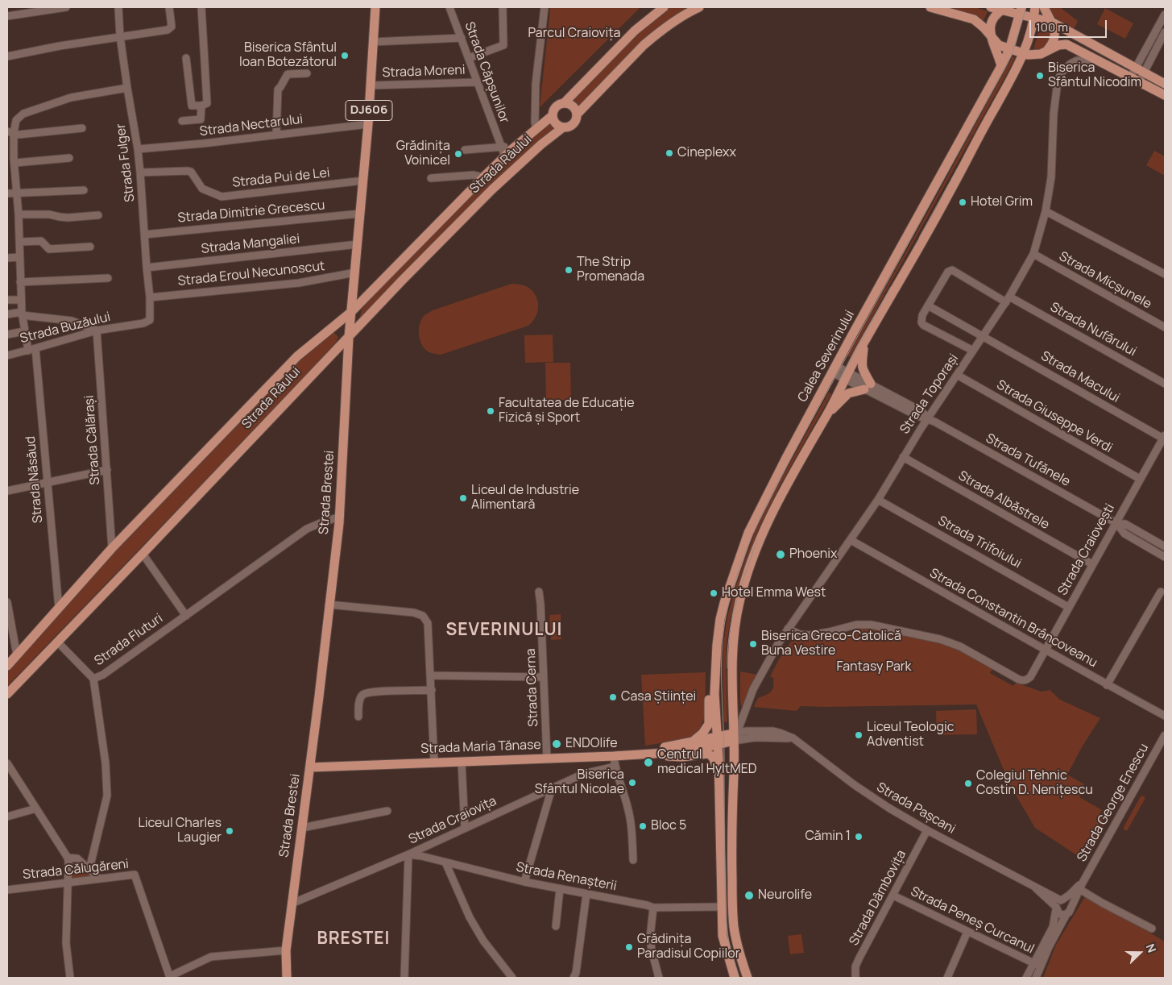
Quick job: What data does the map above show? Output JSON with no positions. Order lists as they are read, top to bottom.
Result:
{
  "streets": {
    "main road": [
      "DJ606",
      "Strada Râului",
      "Calea Severinului",
      "Strada Brestei",
      "Strada Maria Tănase"
    ],
    "street": [
      "Strada Moreni",
      "Strada Căpșunilor",
      "Strada Nectarului",
      "Strada Fulger",
      "Strada Pui de Lei",
      "Strada Dimitrie Grecescu",
      "Strada Mangaliei",
      "Strada Eroul Necunoscut",
      "Strada Micșunele",
      "Strada Buzăului",
      "Strada Nufărului",
      "Strada Macului",
      "Strada Toporași",
      "Strada Giuseppe Verdi",
      "Strada Călărași",
      "Strada Tufănele",
      "Strada Năsăud",
      "Strada Albăstrele",
      "Strada Trifoiului",
      "Strada Craiovești",
      "Strada Constantin Brâncoveanu",
      "Strada Fluturi",
      "Strada Cerna",
      "Strada George Enescu",
      "Strada Pașcani",
      "Strada Craiovița",
      "Strada Călugăreni",
      "Strada Renașterii",
      "Strada Dâmbovița",
      "Strada Peneș Curcanul"
    ]
  },
  "crossings": [
    ["Strada Moreni", "Strada Căpșunilor"],
    ["Strada Moreni", "Strada Brestei"],
    ["Strada Căpșunilor", "Strada Râului"],
    ["Strada Nectarului", "Strada Fulger"],
    ["Strada Nectarului", "Strada Brestei"],
    ["Strada Fulger", "Strada Pui de Lei"],
    ["Strada Fulger", "Strada Dimitrie Grecescu"],
    ["Strada Fulger", "Strada Mangaliei"],
    ["Strada Fulger", "Strada Eroul Necunoscut"],
    ["Strada Fulger", "Strada Buzăului"],
    ["Strada Fulger", "Strada Năsăud"],
    ["Strada Râului", "Strada Călărași"],
    ["Strada Râului", "Strada Năsăud"],
    ["Strada Râului", "Strada Brestei"],
    ["Strada Pui de Lei", "Strada Brestei"],
    ["Strada Dimitrie Grecescu", "Strada Brestei"],
    ["Strada Mangaliei", "Strada Brestei"],
    ["Strada Eroul Necunoscut", "Strada Brestei"],
    ["Strada Micșunele", "Strada Toporași"],
    ["Strada Buzăului", "Strada Călărași"],
    ["Strada Buzăului", "Strada Năsăud"],
    ["Strada Nufărului", "Strada Macului"],
    ["Strada Nufărului", "Strada Toporași"],
    ["Calea Severinului", "Strada Toporași"],
    ["Calea Severinului", "Strada Tufănele"],
    ["Calea Severinului", "Strada Maria Tănase"],
    ["Calea Severinului", "Strada Pașcani"],
    ["Strada Macului", "Strada Toporași"],
    ["Strada Macului", "Strada Craiovești"],
    ["Strada Toporași", "Strada Giuseppe Verdi"],
    ["Strada Toporași", "Strada Tufănele"],
    ["Strada Toporași", "Strada Albăstrele"],
    ["Strada Toporași", "Strada Trifoiului"],
    ["Strada Toporași", "Strada Craiovești"],
    ["Strada Toporași", "Strada Constantin Brâncoveanu"],
    ["Strada Toporași", "Strada Maria Tănase"],
    ["Strada Toporași", "Strada Pașcani"],
    ["Strada Giuseppe Verdi", "Strada Craiovești"],
    ["Strada Tufănele", "Strada Craiovești"],
    ["Strada Brestei", "Strada Fluturi"],
    ["Strada Brestei", "Strada Maria Tănase"],
    ["Strada Brestei", "Strada Craiovița"],
    ["Strada Albăstrele", "Strada Craiovești"],
    ["Strada Trifoiului", "Strada Craiovești"],
    ["Strada Craiovești", "Strada Constantin Brâncoveanu"],
    ["Strada Cerna", "Strada Maria Tănase"],
    ["Strada Maria Tănase", "Strada Pașcani"],
    ["Strada George Enescu", "Strada Pașcani"],
    ["Strada George Enescu", "Strada Peneș Curcanul"],
    ["Strada Pașcani", "Strada Dâmbovița"],
    ["Strada Craiovița", "Strada Renașterii"],
    ["Strada Dâmbovița", "Strada Peneș Curcanul"]
  ],
  "districts": ["SEVERINULUI", "BRESTEI"],
  "parks": ["Parcul Craiovița", "Fantasy Park"],
  "places": [
    "Biserica Sfântul Ioan Botezătorul",
    "Biserica Sfântul Nicodim",
    "Cineplexx",
    "Grădinița Voinicel",
    "Hotel Grim",
    "The Strip Promenada",
    "Facultatea de Educație Fizică și Sport",
    "Liceul de Industrie Alimentară",
    "Phoenix",
    "Hotel Emma West",
    "Biserica Greco-Catolică Buna Vestire",
    "Casa Științei",
    "Liceul Teologic Adventist",
    "ENDOlife",
    "Centrul medical HyltMED",
    "Biserica Sfântul Nicolae",
    "Colegiul Tehnic Costin D. Nenițescu",
    "Bloc 5",
    "Liceul Charles Laugier",
    "Cămin 1",
    "Neurolife",
    "Grădinița Paradisul Copiilor"
  ],
  "scale_bar": "100 m",
  "north": "right"
}
